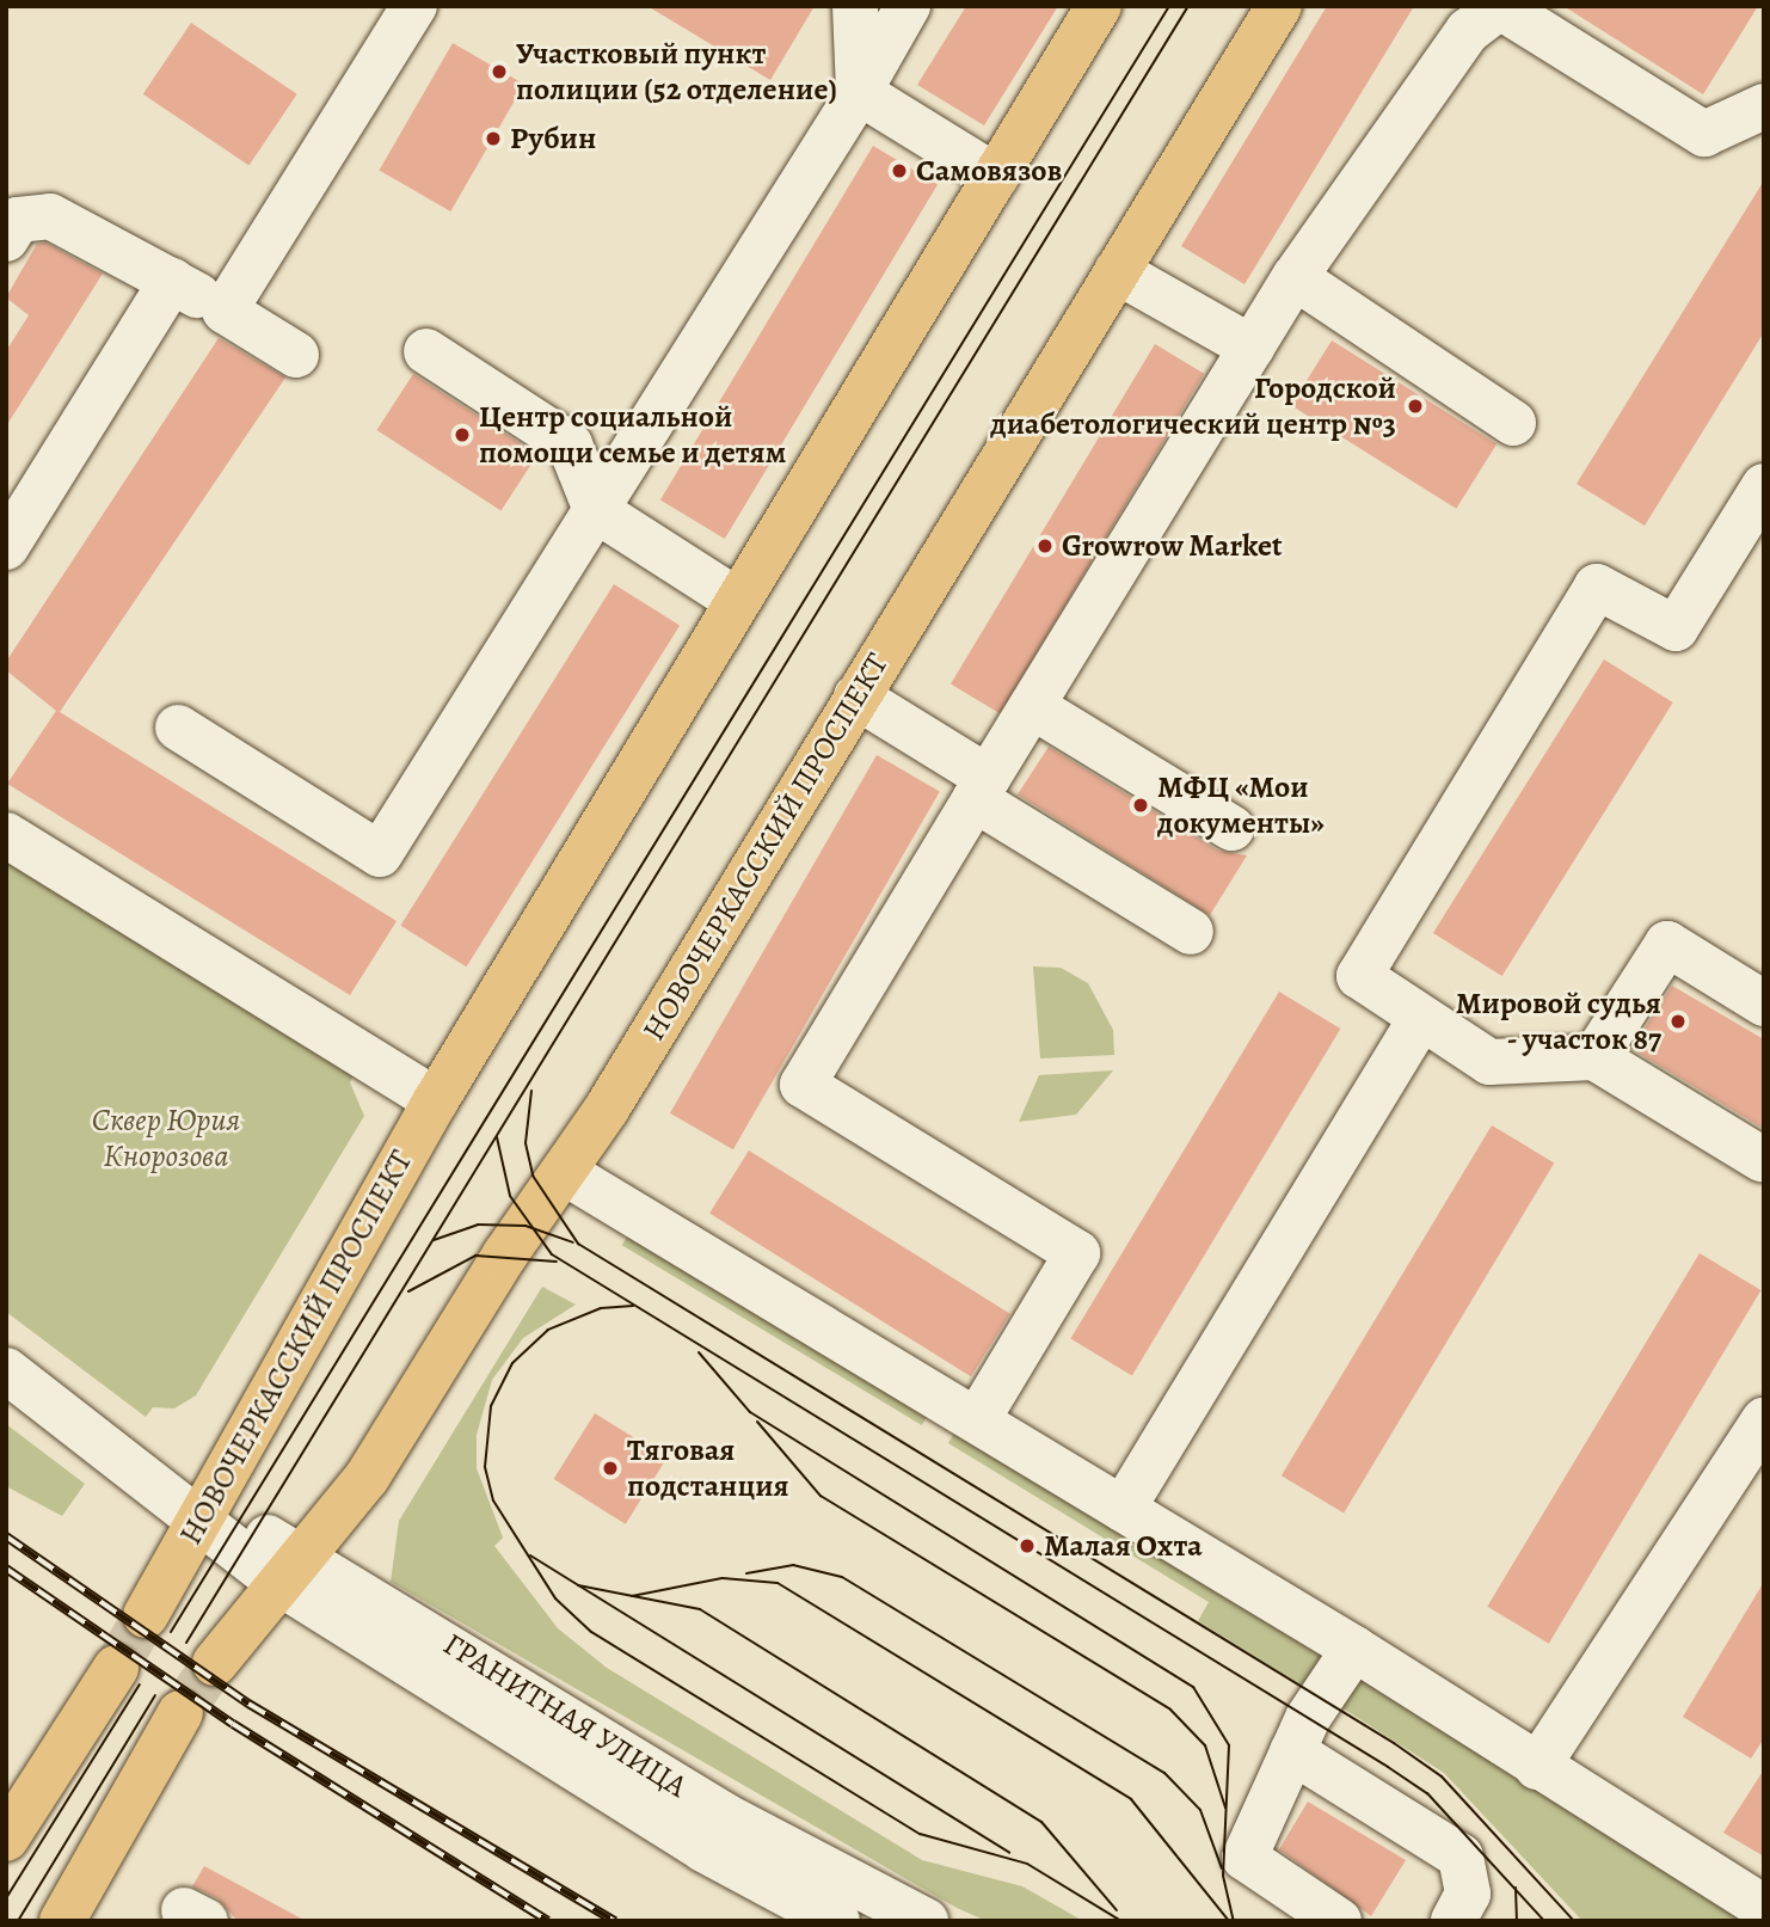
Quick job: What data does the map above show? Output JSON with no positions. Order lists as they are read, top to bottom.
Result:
{
  "streets": {
    "main road": ["НОВОЧЕРКАССКИЙ ПРОСПЕКТ"],
    "street": ["ГРАНИТНАЯ УЛИЦА"]
  },
  "crossings": [
    ["НОВОЧЕРКАССКИЙ ПРОСПЕКТ", "ГРАНИТНАЯ УЛИЦА"]
  ],
  "parks": ["Сквер Юрия Кнорозова"],
  "places": [
    "Участковый пункт полиции (52 отделение)",
    "Рубин",
    "Самовязов",
    "Городской диабетологический центр №3",
    "Центр социальной помощи семье и детям",
    "Growrow Market",
    "МФЦ «Мои документы»",
    "Мировой судья - участок 87",
    "Тяговая подстанция",
    "Малая Охта"
  ]
}
